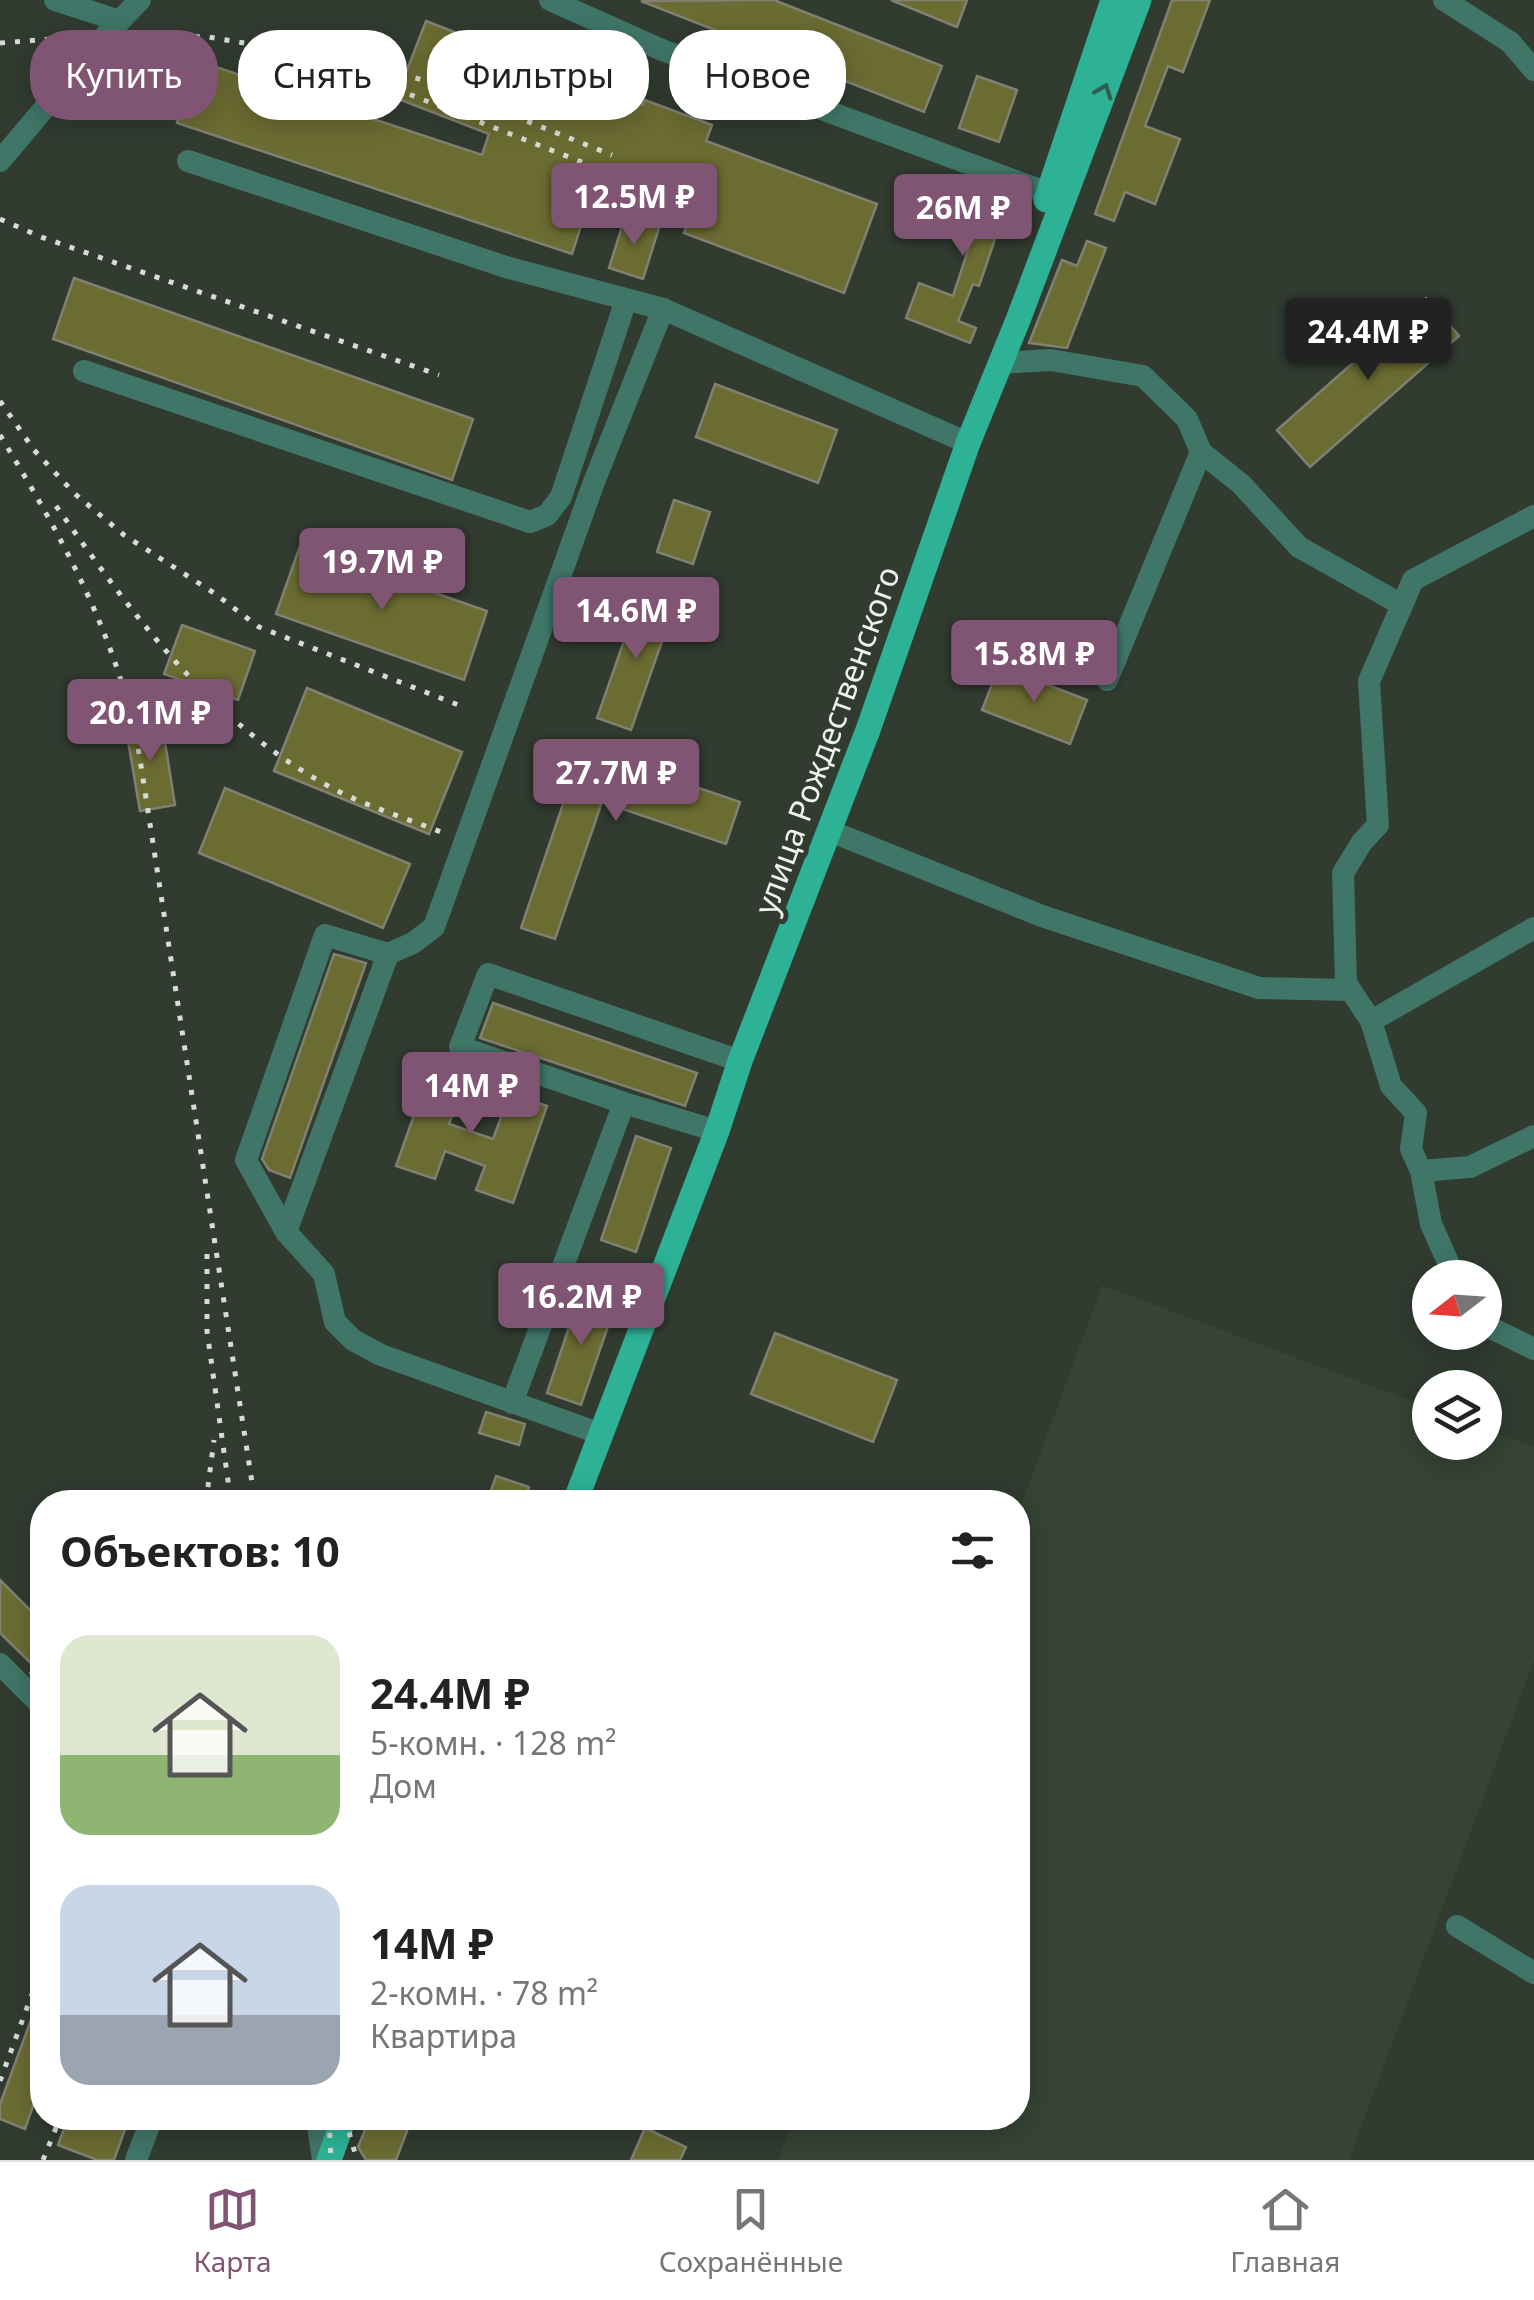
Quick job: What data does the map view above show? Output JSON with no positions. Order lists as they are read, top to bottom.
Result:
{
  "streets": {
    "main road": ["улица Рождественского"]
  },
  "north": "left",
  "page": {
    "chip": [
      "Купить",
      "Снять",
      "Фильтры",
      "Новое"
    ],
    "price": [
      "12.5M ₽",
      "26M ₽",
      "24.4M ₽",
      "19.7M ₽",
      "14.6M ₽",
      "15.8M ₽",
      "20.1M ₽",
      "27.7M ₽",
      "14M ₽",
      "16.2M ₽"
    ],
    "heading": "Объектов: 10",
    "list": [
      {
        "name": "24.4M ₽",
        "note": "5-комн. · 128 m² · Дом"
      },
      {
        "name": "14M ₽",
        "note": "2-комн. · 78 m² · Квартира"
      }
    ],
    "tabs": ["Карта", "Сохранённые", "Главная"]
  }
}
